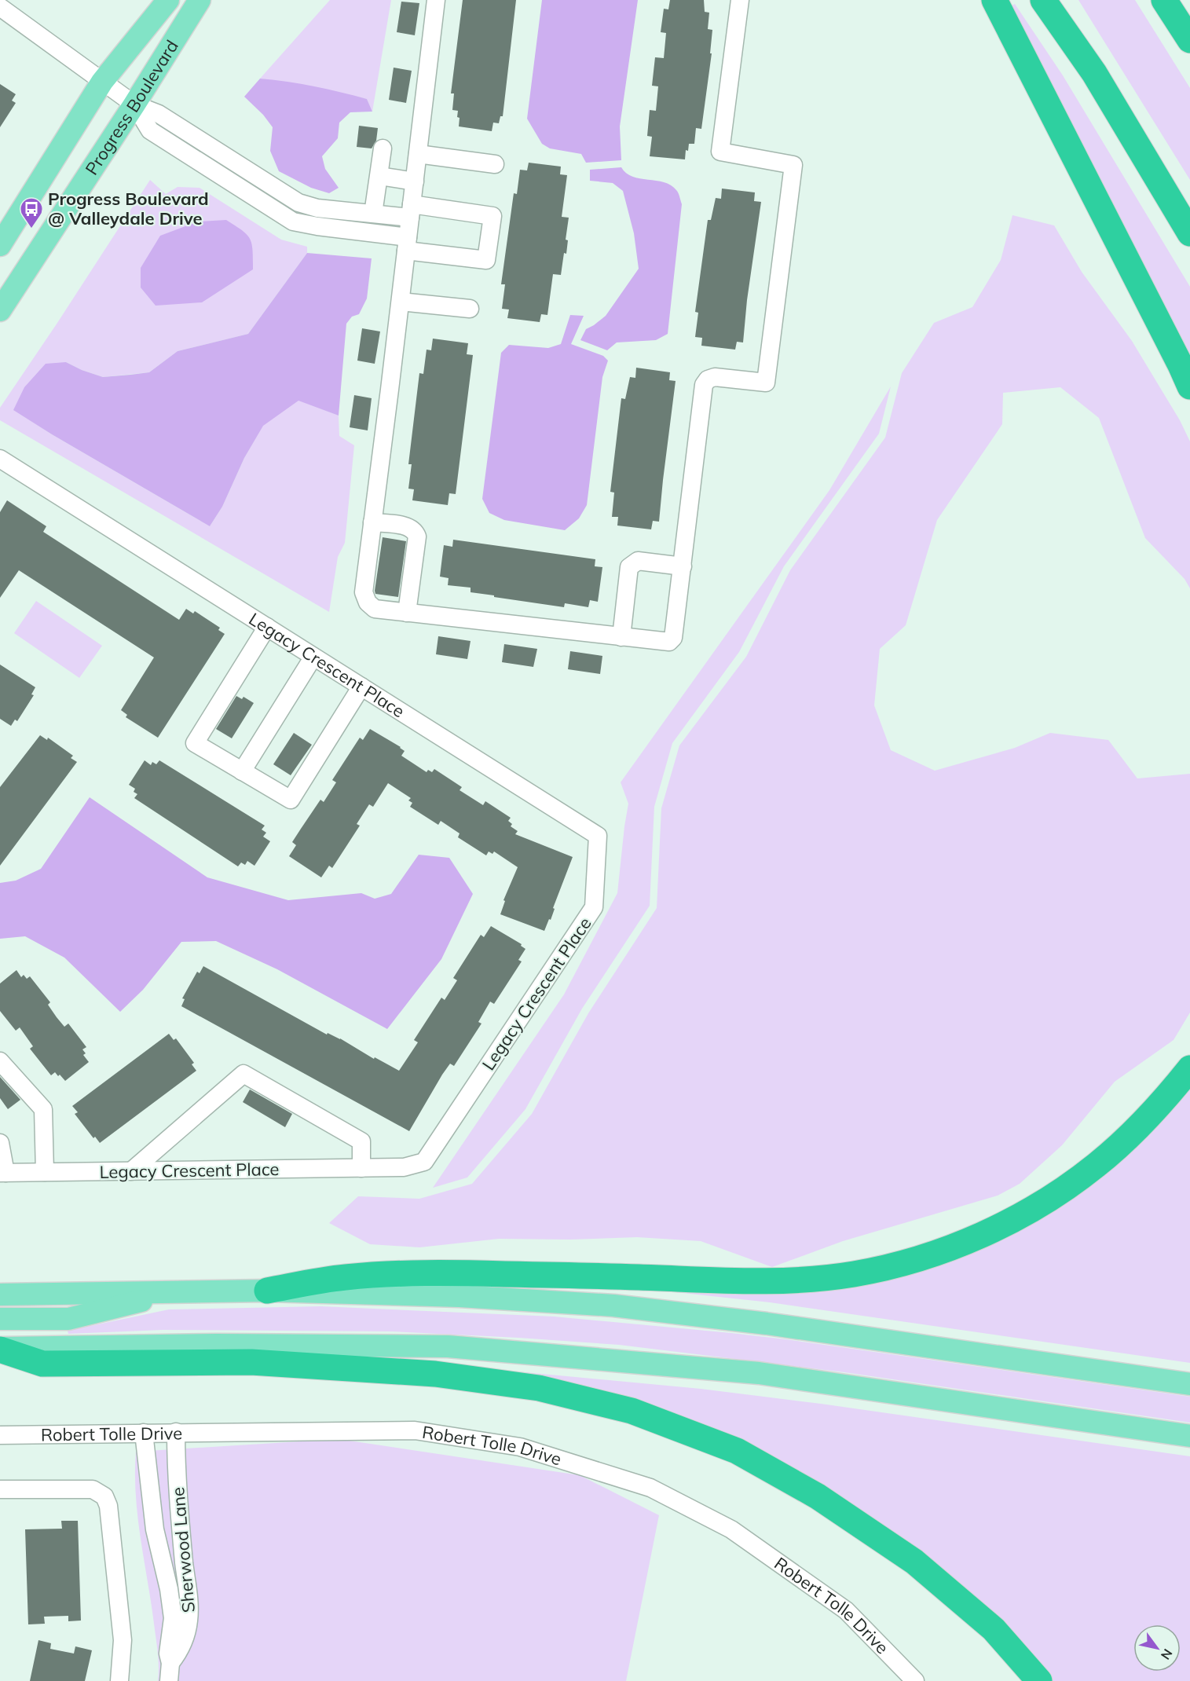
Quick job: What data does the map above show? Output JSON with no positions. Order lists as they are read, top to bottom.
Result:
{
  "streets": {
    "main road": ["Progress Boulevard"],
    "street": ["Legacy Crescent Place", "Robert Tolle Drive", "Sherwood Lane"]
  },
  "crossings": [
    ["Robert Tolle Drive", "Sherwood Lane"]
  ],
  "places": {
    "bus stop": ["Progress Boulevard @ Valleydale Drive"]
  },
  "north": "bottom right"
}
